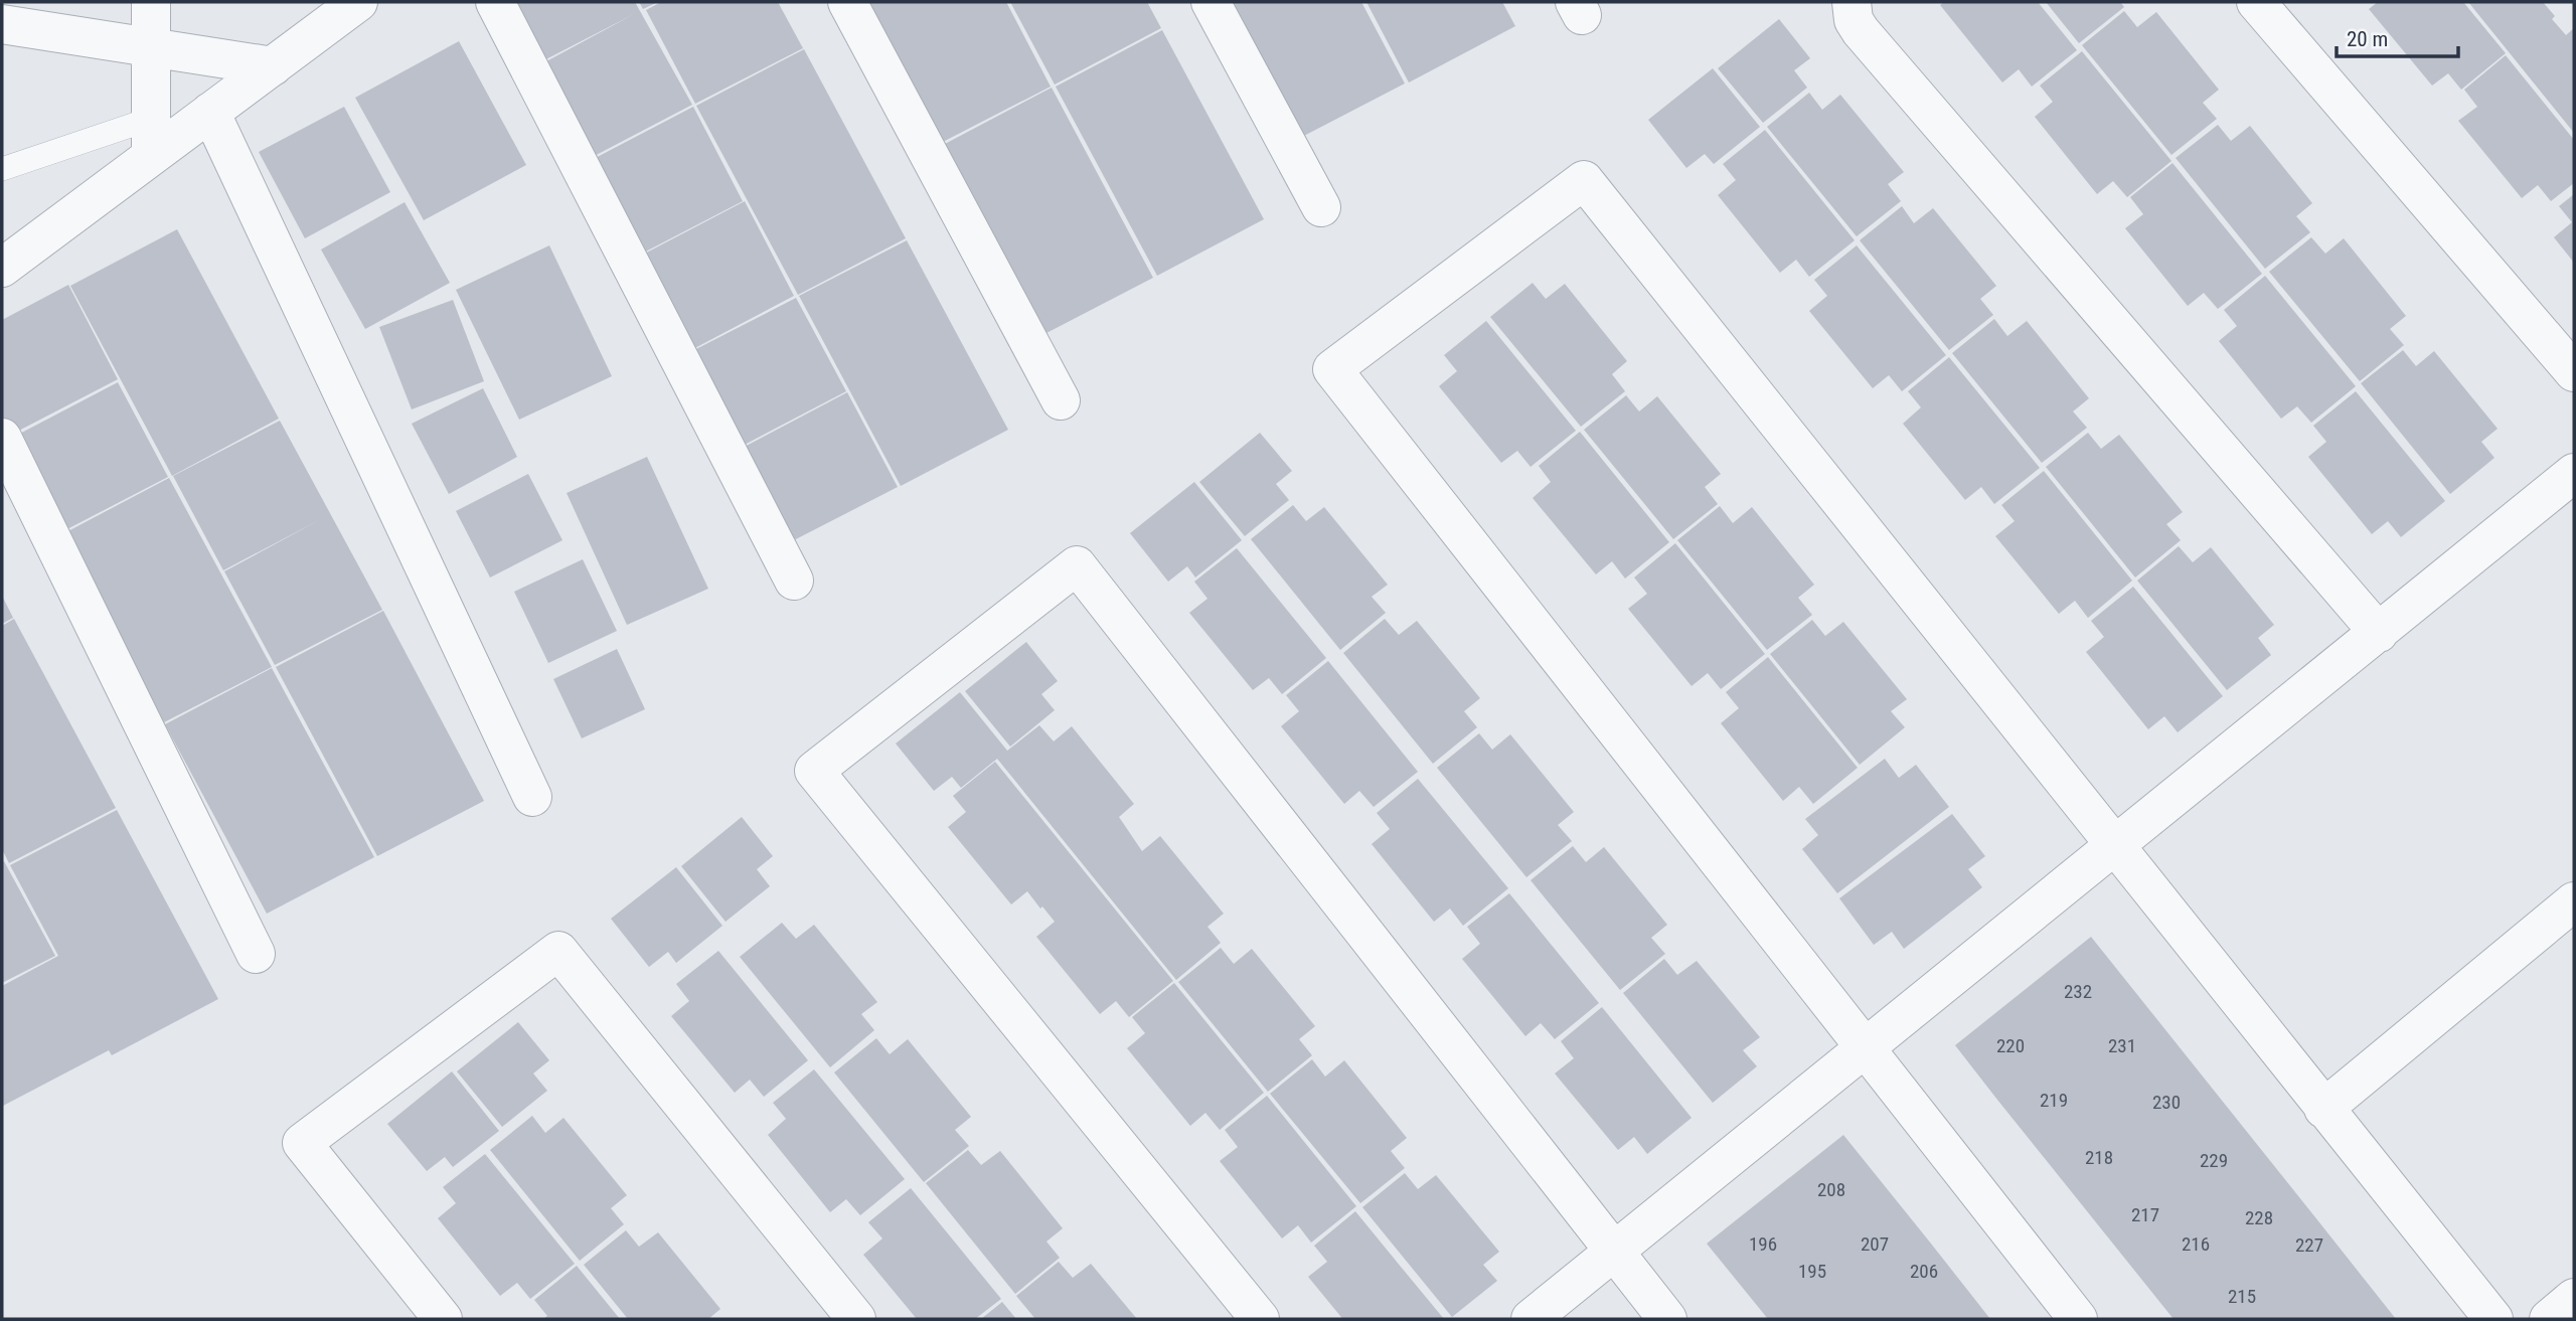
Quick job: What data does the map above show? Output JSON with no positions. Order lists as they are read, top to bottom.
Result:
{
  "house_numbers": [
    "232",
    "220",
    "231",
    "219",
    "230",
    "218",
    "229",
    "208",
    "217",
    "228",
    "196",
    "207",
    "216",
    "227",
    "195",
    "206",
    "215"
  ],
  "scale_bar": "20 m"
}
